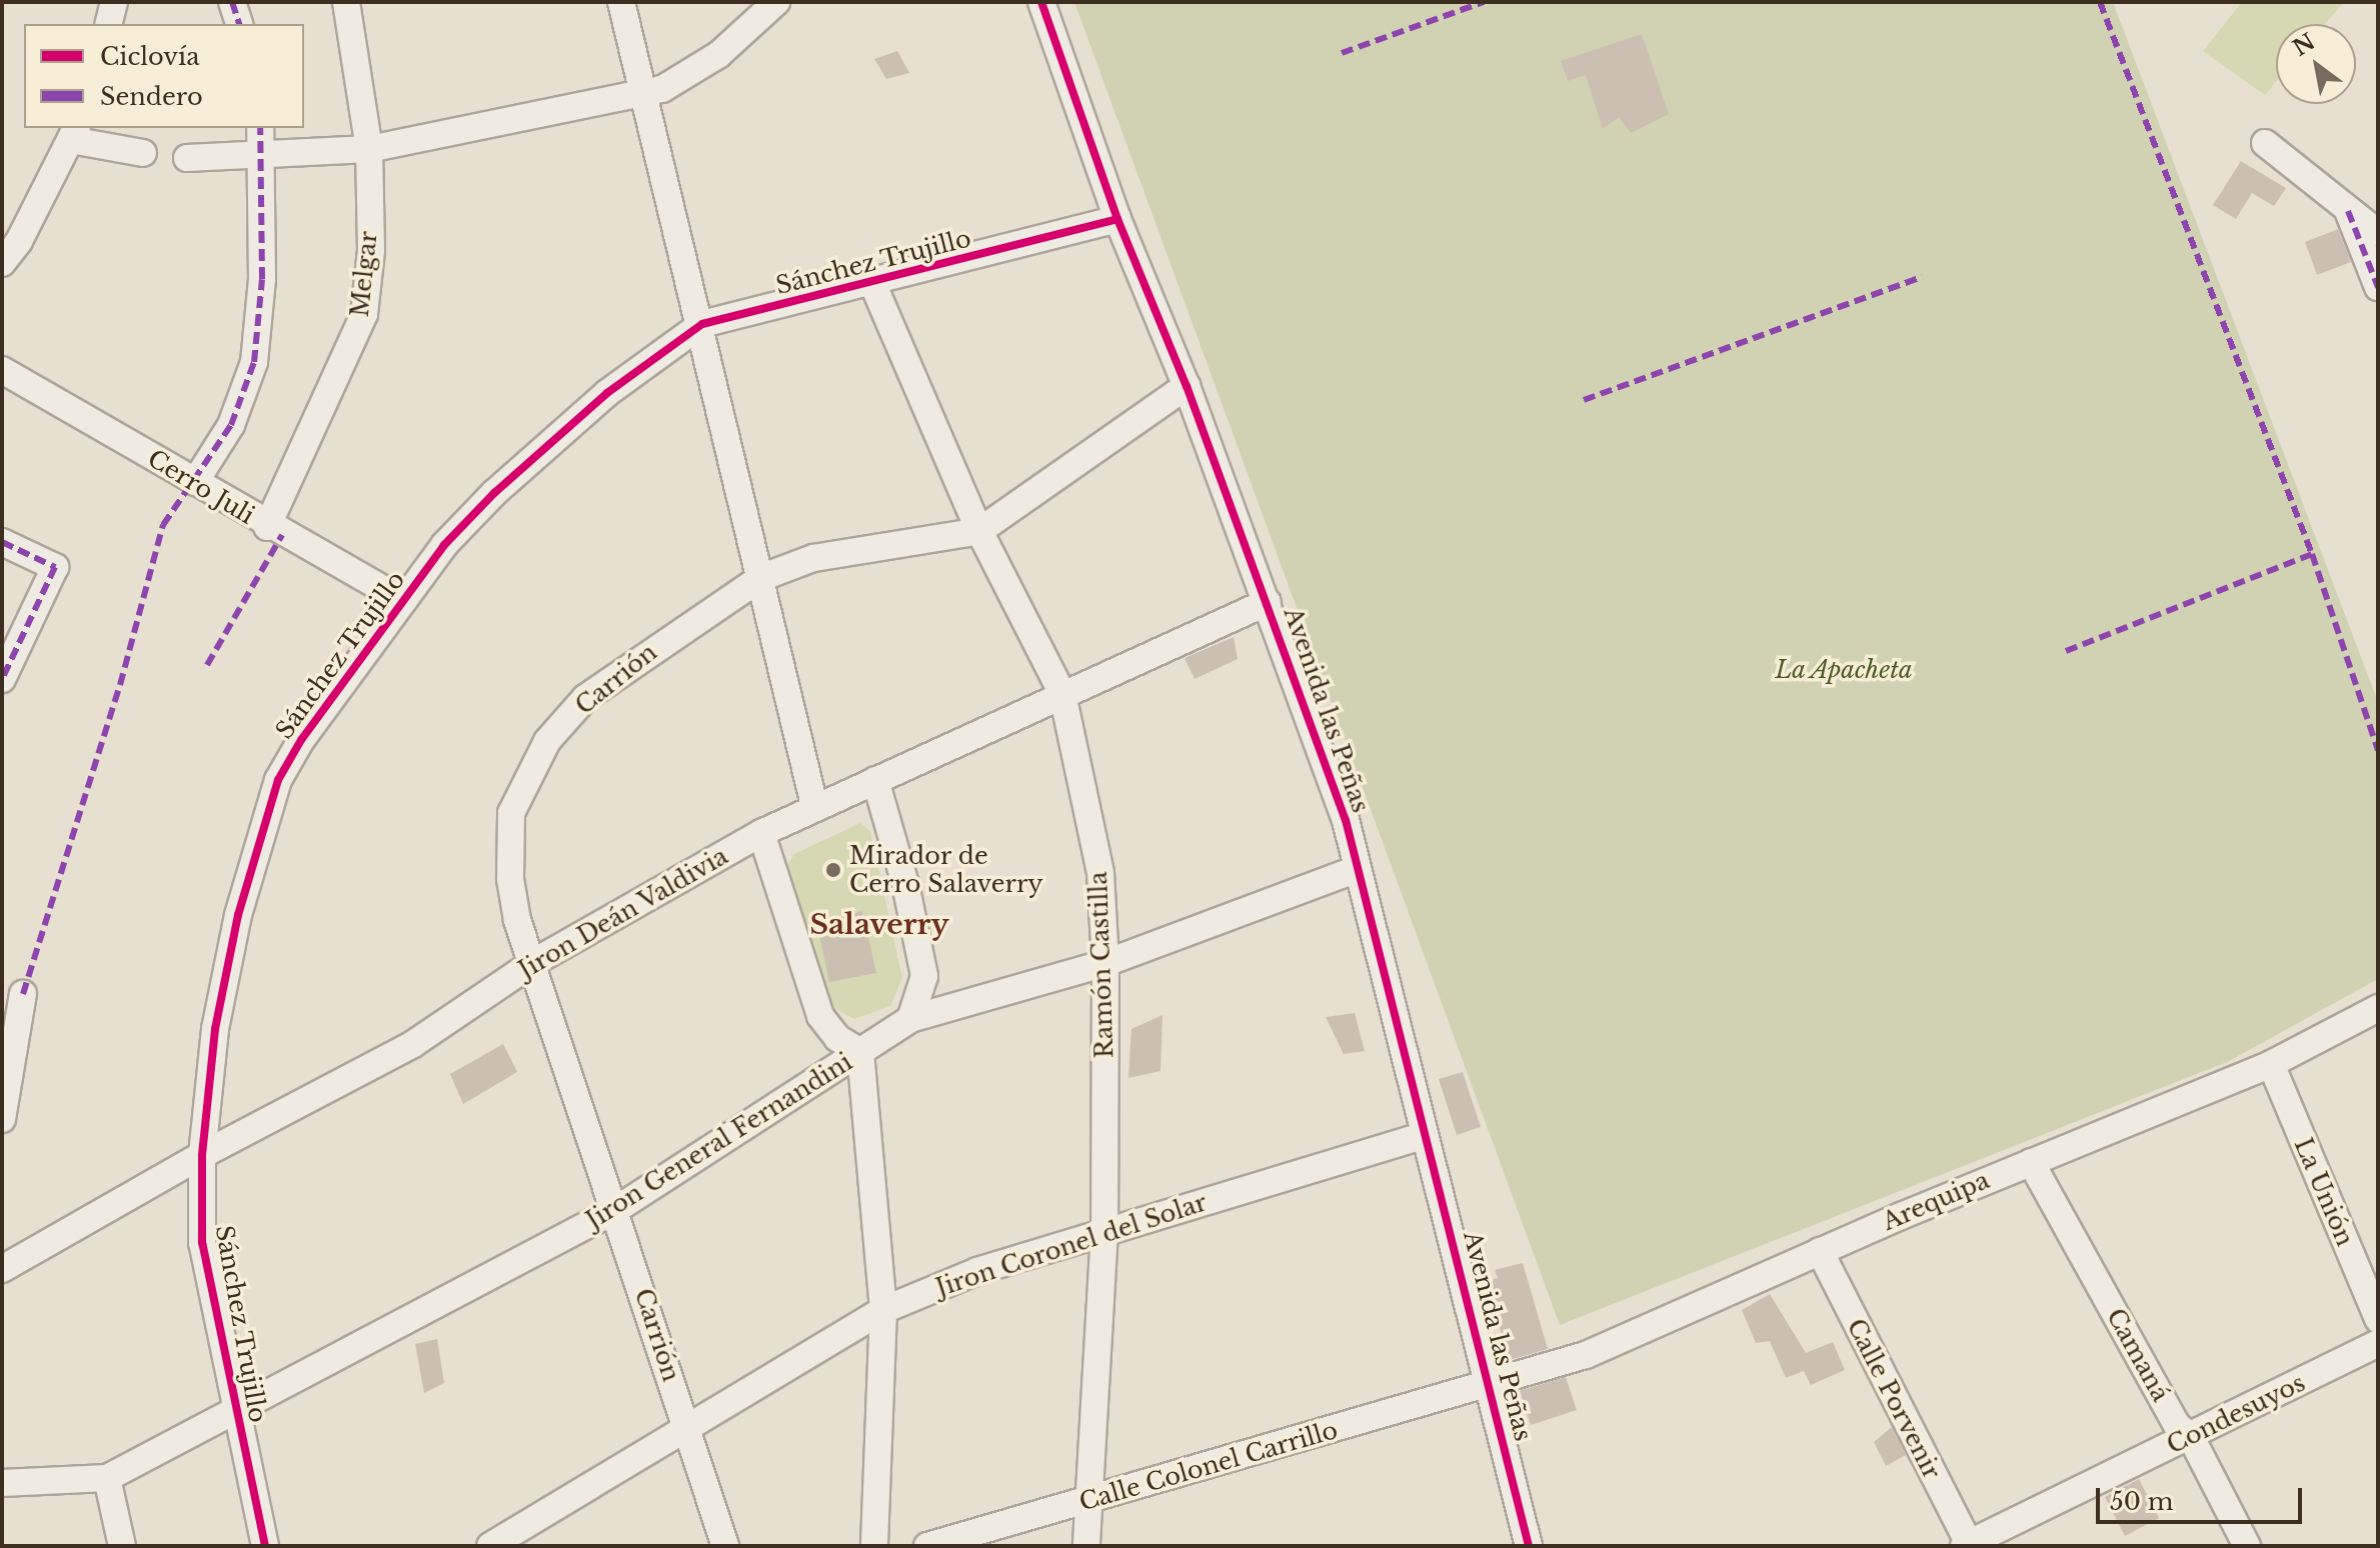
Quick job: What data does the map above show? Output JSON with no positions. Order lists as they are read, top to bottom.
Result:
{
  "streets": {
    "street": [
      "Sánchez Trujillo",
      "Melgar",
      "Cerro Juli",
      "Carrión",
      "Avenida las Peñas",
      "Jiron Deán Valdivia",
      "Ramón Castilla",
      "Jiron General Fernandini",
      "La Unión",
      "Arequipa",
      "Jiron Coronel del Solar",
      "Camaná",
      "Calle Porvenir",
      "Condesuyos",
      "Calle Colonel Carrillo"
    ]
  },
  "crossings": [
    ["Sánchez Trujillo", "Cerro Juli"],
    ["Sánchez Trujillo", "Avenida las Peñas"],
    ["Sánchez Trujillo", "Jiron Deán Valdivia"],
    ["Sánchez Trujillo", "Ramón Castilla"],
    ["Sánchez Trujillo", "Jiron General Fernandini"],
    ["Melgar", "Cerro Juli"],
    ["Carrión", "Avenida las Peñas"],
    ["Carrión", "Jiron Deán Valdivia"],
    ["Carrión", "Ramón Castilla"],
    ["Carrión", "Jiron General Fernandini"],
    ["Carrión", "Jiron Coronel del Solar"],
    ["Avenida las Peñas", "Jiron Deán Valdivia"],
    ["Avenida las Peñas", "Jiron General Fernandini"],
    ["Avenida las Peñas", "Arequipa"],
    ["Avenida las Peñas", "Jiron Coronel del Solar"],
    ["Avenida las Peñas", "Calle Colonel Carrillo"],
    ["Jiron Deán Valdivia", "Ramón Castilla"],
    ["Ramón Castilla", "Jiron General Fernandini"],
    ["Ramón Castilla", "Jiron Coronel del Solar"],
    ["Ramón Castilla", "Calle Colonel Carrillo"],
    ["La Unión", "Arequipa"],
    ["Arequipa", "Camaná"],
    ["Arequipa", "Calle Porvenir"],
    ["Arequipa", "Calle Colonel Carrillo"],
    ["Camaná", "Condesuyos"],
    ["Calle Porvenir", "Condesuyos"]
  ],
  "districts": ["Salaverry"],
  "parks": ["La Apacheta"],
  "places": ["Mirador de Cerro Salaverry"],
  "legend": ["Ciclovía", "Sendero"],
  "scale_bar": "50 m",
  "north": "top left"
}
